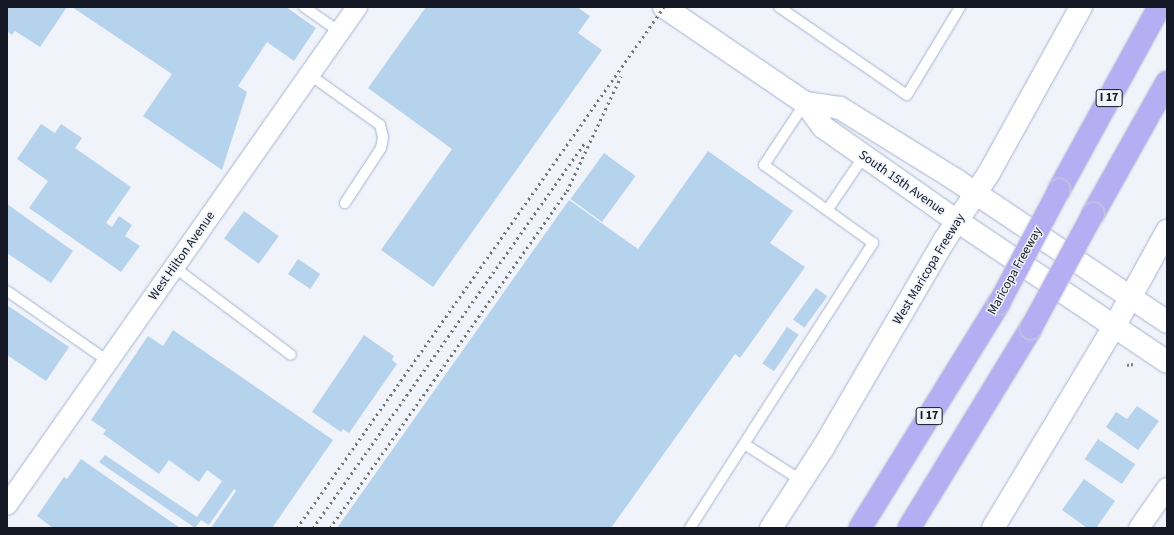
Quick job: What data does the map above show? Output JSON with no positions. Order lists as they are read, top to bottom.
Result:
{
  "streets": {
    "highway": ["I 17", "Maricopa Freeway"],
    "main road": ["South 15th Avenue", "West Maricopa Freeway"],
    "street": ["West Hilton Avenue"]
  },
  "crossings": [
    ["South 15th Avenue", "West Maricopa Freeway"]
  ]
}
